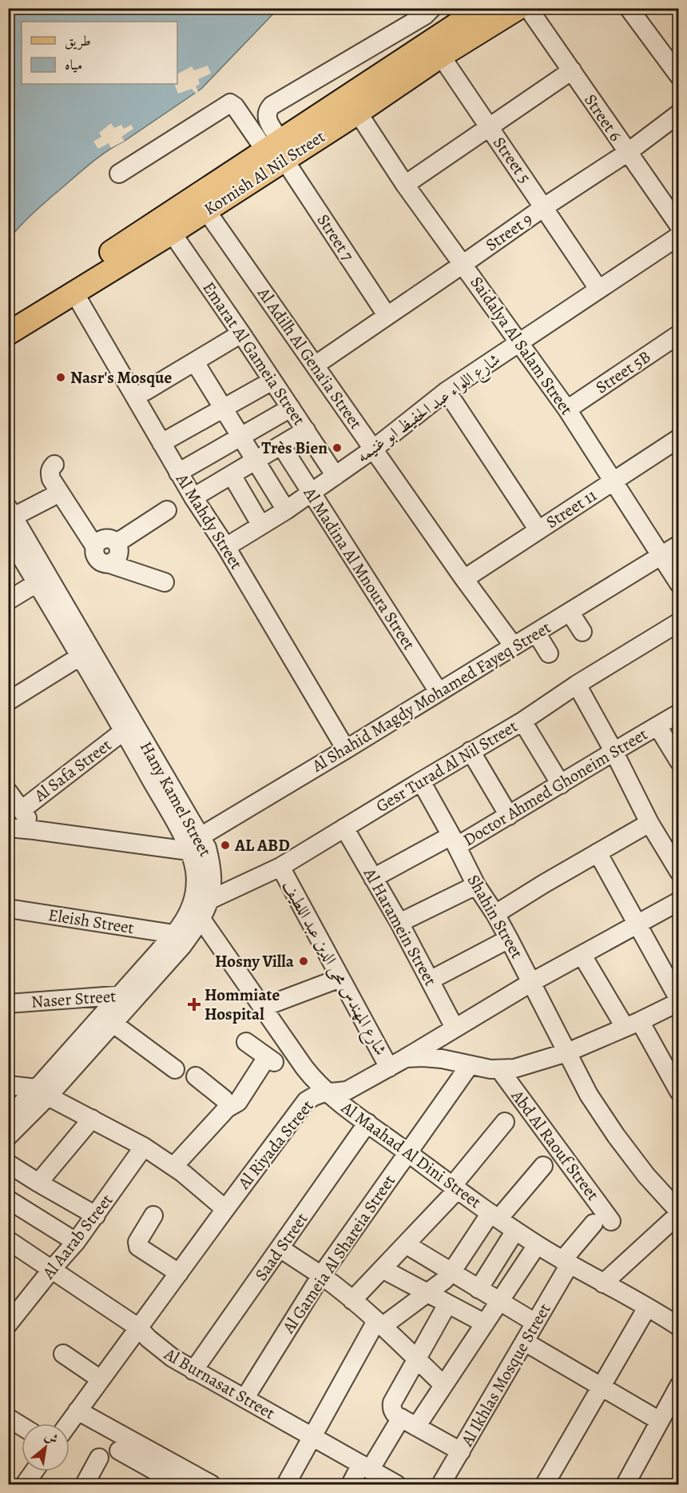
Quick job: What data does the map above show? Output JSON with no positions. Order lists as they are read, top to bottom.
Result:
{
  "streets": {
    "main road": ["Kornish Al Nil Street"],
    "street": [
      "Street 6",
      "Street 5",
      "Street 9",
      "Street 7",
      "Saidalya Al Salam Street",
      "Emarat Al Gameia Street",
      "Al Adilh Al Gena'ia Street",
      "Street 5B",
      "شارع اللواء عبد الحفيظ ابو غنيمه",
      "Street 11",
      "Al Mahdy Street",
      "Al Madina Al Mnoura Street",
      "Al Shahid Magdy Mohamed Fayeq Street",
      "Gesr Turad Al Nil Street",
      "Al Safa Street",
      "Doctor Ahmed Ghoneim Street",
      "Hany Kamel Street",
      "Shahin Street",
      "Eleish Street",
      "Al Haramein Street",
      "شارع المهندس محى الدين عبد اللطيف",
      "Naser Street",
      "Al Riyada Street",
      "Abd Al Raouf Street",
      "Al Maahad Al Dini Street",
      "Al Aarab Street",
      "Saad Street",
      "Al Gameia Al Shareia Street",
      "Al Ikhlas Mosque Street",
      "Al Burnasat Street"
    ]
  },
  "crossings": [
    ["Street 6", "Street 9"],
    ["Street 5", "Kornish Al Nil Street"],
    ["Street 5", "Street 9"],
    ["Street 5", "شارع اللواء عبد الحفيظ ابو غنيمه"],
    ["Kornish Al Nil Street", "Street 7"],
    ["Kornish Al Nil Street", "Saidalya Al Salam Street"],
    ["Kornish Al Nil Street", "Emarat Al Gameia Street"],
    ["Kornish Al Nil Street", "Al Adilh Al Gena'ia Street"],
    ["Kornish Al Nil Street", "Al Mahdy Street"],
    ["Street 9", "Street 7"],
    ["Street 9", "Saidalya Al Salam Street"],
    ["Street 9", "Al Adilh Al Gena'ia Street"],
    ["Saidalya Al Salam Street", "Street 5B"],
    ["Saidalya Al Salam Street", "شارع اللواء عبد الحفيظ ابو غنيمه"],
    ["Saidalya Al Salam Street", "Street 11"],
    ["Saidalya Al Salam Street", "Al Shahid Magdy Mohamed Fayeq Street"],
    ["Emarat Al Gameia Street", "شارع اللواء عبد الحفيظ ابو غنيمه"],
    ["Al Adilh Al Gena'ia Street", "شارع اللواء عبد الحفيظ ابو غنيمه"],
    ["Al Adilh Al Gena'ia Street", "Street 11"],
    ["Al Adilh Al Gena'ia Street", "Al Shahid Magdy Mohamed Fayeq Street"],
    ["شارع اللواء عبد الحفيظ ابو غنيمه", "Al Mahdy Street"],
    ["شارع اللواء عبد الحفيظ ابو غنيمه", "Al Madina Al Mnoura Street"],
    ["Al Mahdy Street", "Al Shahid Magdy Mohamed Fayeq Street"],
    ["Al Madina Al Mnoura Street", "Al Shahid Magdy Mohamed Fayeq Street"],
    ["Al Shahid Magdy Mohamed Fayeq Street", "Hany Kamel Street"],
    ["Gesr Turad Al Nil Street", "Hany Kamel Street"],
    ["Gesr Turad Al Nil Street", "Shahin Street"],
    ["Gesr Turad Al Nil Street", "Al Haramein Street"],
    ["Gesr Turad Al Nil Street", "شارع المهندس محى الدين عبد اللطيف"],
    ["Gesr Turad Al Nil Street", "Al Maahad Al Dini Street"],
    ["Al Safa Street", "Hany Kamel Street"],
    ["Doctor Ahmed Ghoneim Street", "Shahin Street"],
    ["Doctor Ahmed Ghoneim Street", "Al Haramein Street"],
    ["Hany Kamel Street", "Eleish Street"],
    ["Hany Kamel Street", "Naser Street"],
    ["Hany Kamel Street", "Al Maahad Al Dini Street"],
    ["Shahin Street", "Al Riyada Street"],
    ["Al Haramein Street", "Al Riyada Street"],
    ["شارع المهندس محى الدين عبد اللطيف", "Al Riyada Street"],
    ["Al Riyada Street", "Al Maahad Al Dini Street"],
    ["Al Riyada Street", "Al Burnasat Street"],
    ["Al Maahad Al Dini Street", "Saad Street"],
    ["Al Maahad Al Dini Street", "Al Gameia Al Shareia Street"],
    ["Al Maahad Al Dini Street", "Al Ikhlas Mosque Street"],
    ["Al Aarab Street", "Al Burnasat Street"],
    ["Saad Street", "Al Burnasat Street"],
    ["Al Gameia Al Shareia Street", "Al Burnasat Street"]
  ],
  "places": {
    "other": [
      "Nasr's Mosque",
      "Très Bien",
      "AL ABD",
      "Hosny Villa"
    ],
    "health": ["Hommiate Hospital"]
  },
  "legend": ["طريق", "مياه"],
  "north": "top right"
}
